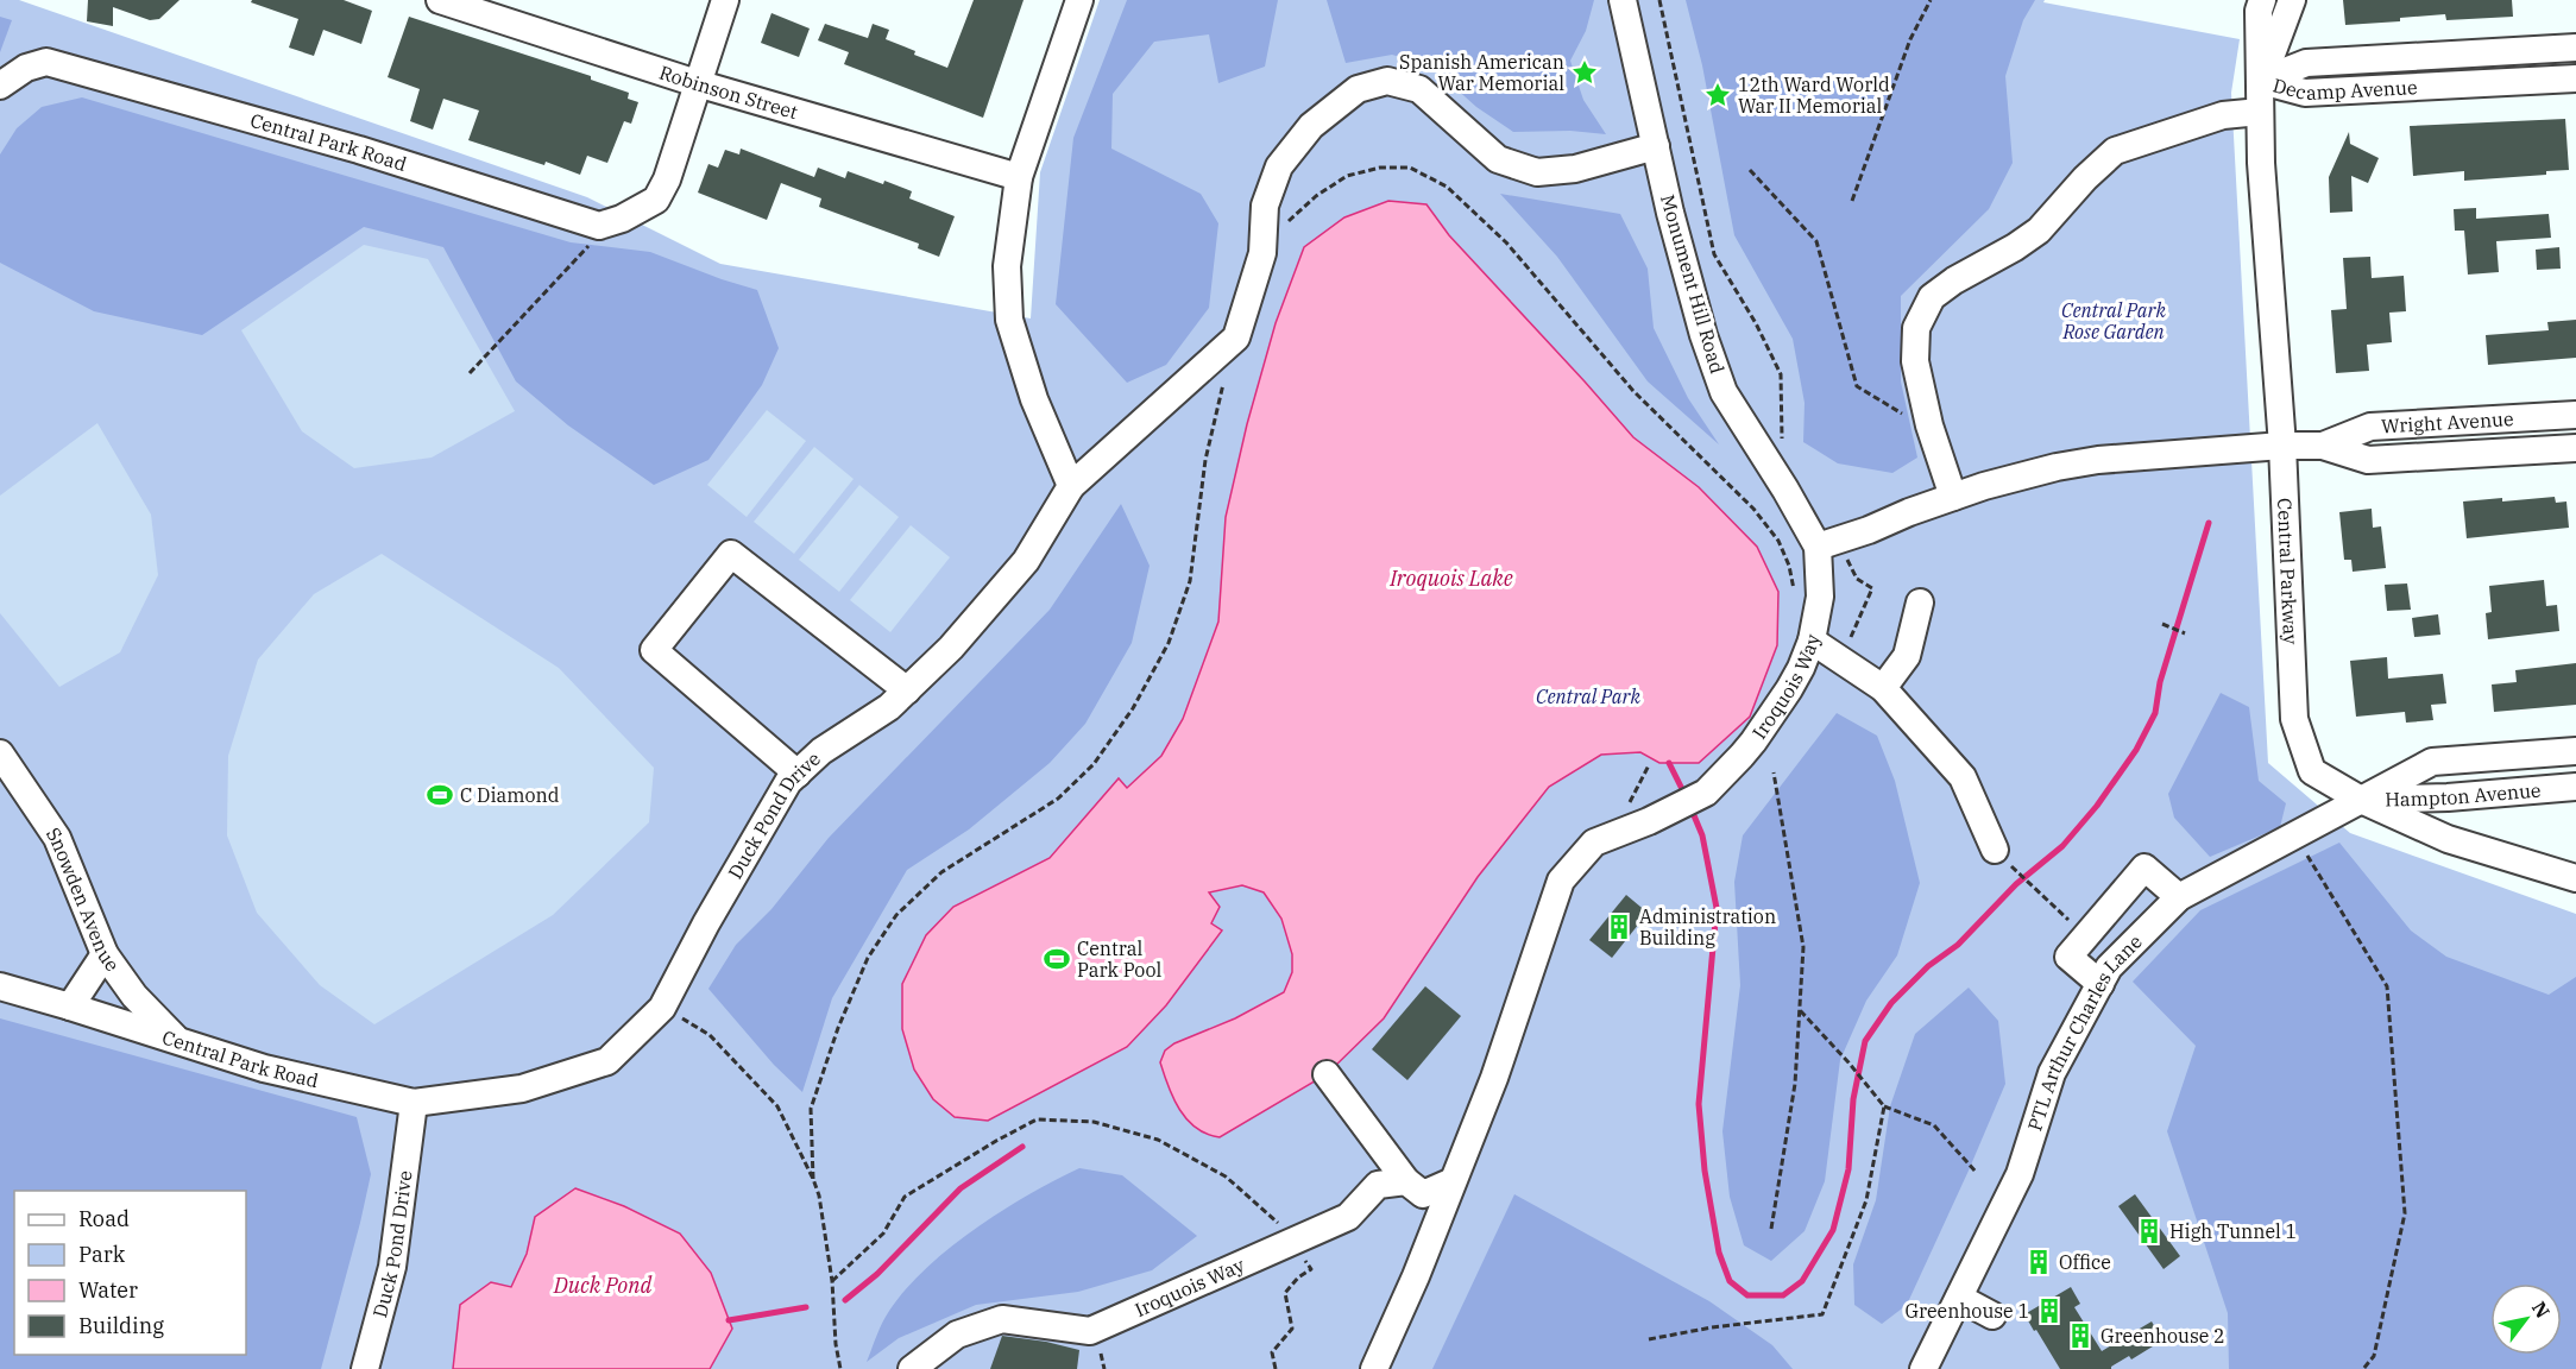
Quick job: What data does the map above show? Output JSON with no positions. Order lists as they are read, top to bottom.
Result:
{
  "streets": {
    "street": [
      "Decamp Avenue",
      "Robinson Street",
      "Central Park Road",
      "Monument Hill Road",
      "Wright Avenue",
      "Central Parkway",
      "Iroquois Way",
      "Hampton Avenue",
      "Duck Pond Drive",
      "Snowden Avenue",
      "PTL Arthur Charles Lane"
    ]
  },
  "crossings": [
    ["Decamp Avenue", "Central Parkway"],
    ["Robinson Street", "Central Park Road"],
    ["Central Park Road", "Duck Pond Drive"],
    ["Central Park Road", "Snowden Avenue"],
    ["Monument Hill Road", "Iroquois Way"],
    ["Monument Hill Road", "Duck Pond Drive"],
    ["Wright Avenue", "Central Parkway"],
    ["Central Parkway", "Hampton Avenue"],
    ["Central Parkway", "PTL Arthur Charles Lane"],
    ["Hampton Avenue", "PTL Arthur Charles Lane"]
  ],
  "water": ["Iroquois Lake", "Duck Pond"],
  "parks": ["Central Park Rose Garden", "Central Park"],
  "places": {
    "place": ["Spanish American War Memorial", "12th Ward World War II Memorial"],
    "sports": ["C Diamond", "Central Park Pool"],
    "building": [
      "Administration Building",
      "High Tunnel 1",
      "Office",
      "Greenhouse 1",
      "Greenhouse 2"
    ]
  },
  "legend": [
    "Road",
    "Park",
    "Water",
    "Building"
  ],
  "north": "top right"
}
